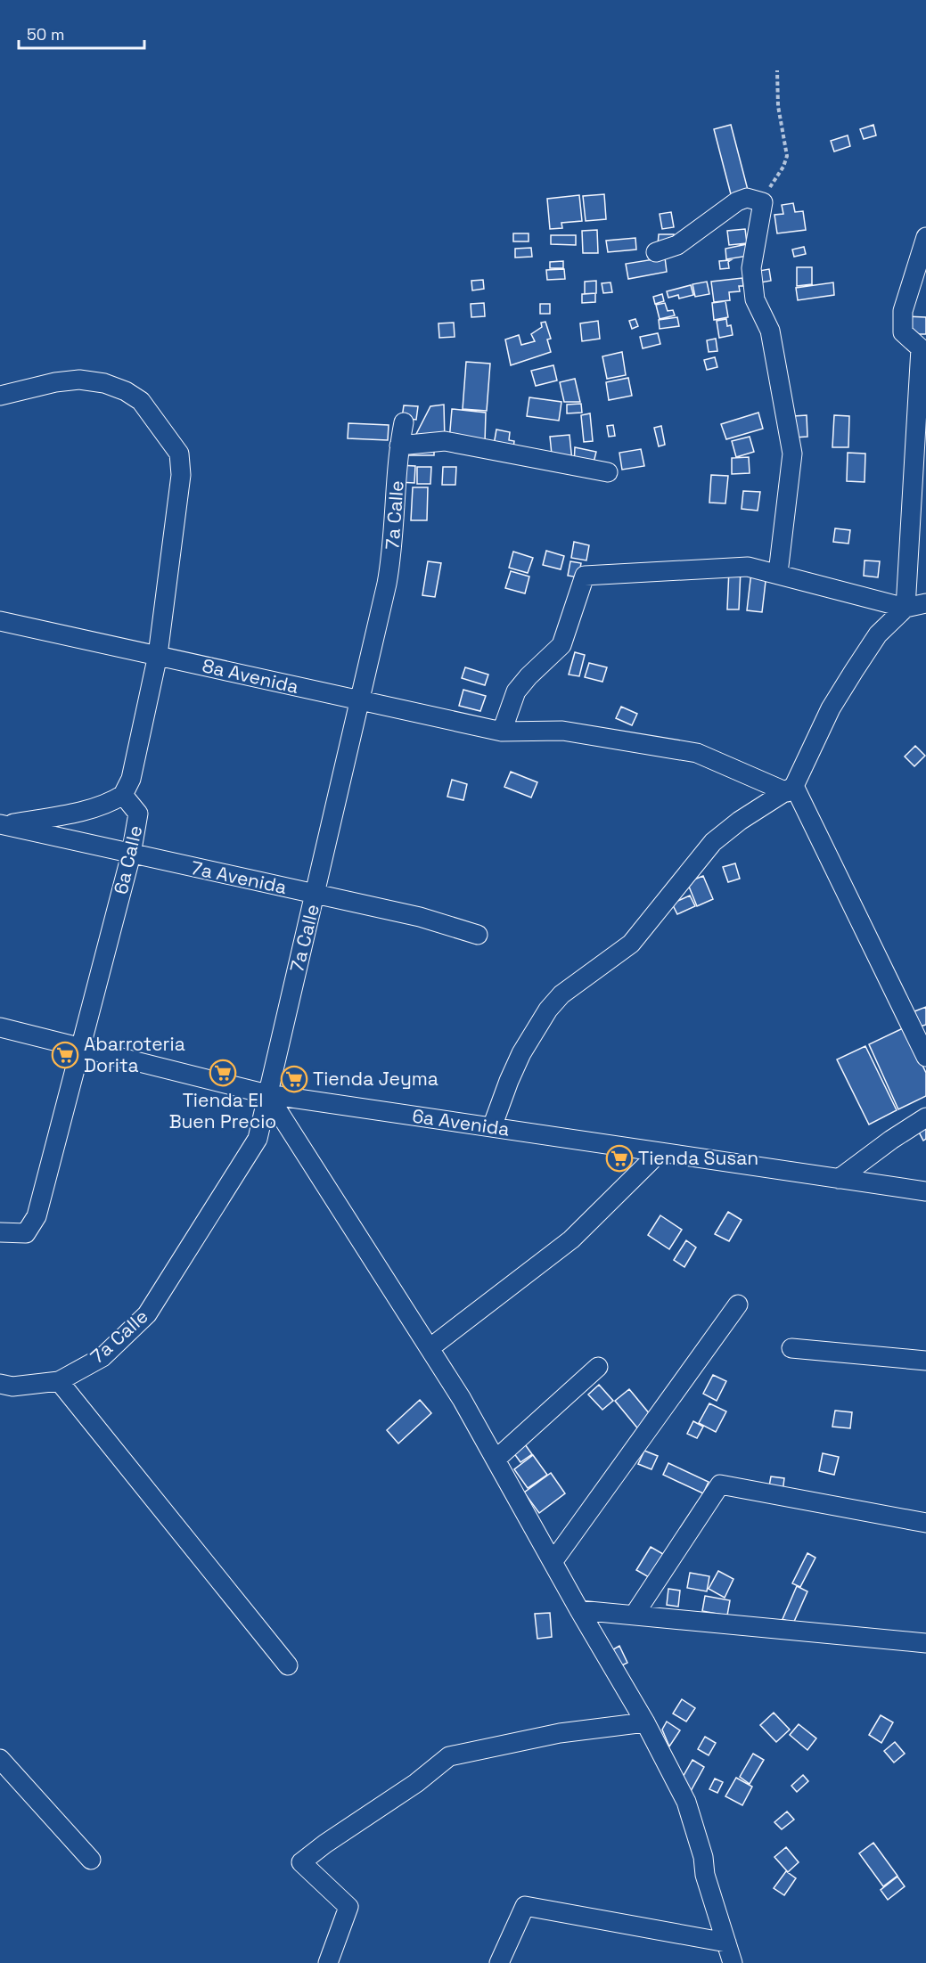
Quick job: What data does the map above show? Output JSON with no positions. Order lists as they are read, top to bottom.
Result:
{
  "streets": {
    "street": [
      "7a Calle",
      "8a Avenida",
      "6a Calle",
      "7a Avenida",
      "6a Avenida"
    ]
  },
  "crossings": [
    ["7a Calle", "8a Avenida"],
    ["7a Calle", "7a Avenida"],
    ["7a Calle", "6a Avenida"],
    ["6a Calle", "7a Avenida"],
    ["6a Calle", "6a Avenida"]
  ],
  "places": {
    "supermarket": [
      "Abarroteria Dorita",
      "Tienda El Buen Precio",
      "Tienda Jeyma",
      "Tienda Susan"
    ]
  },
  "scale_bar": "50 m"
}
